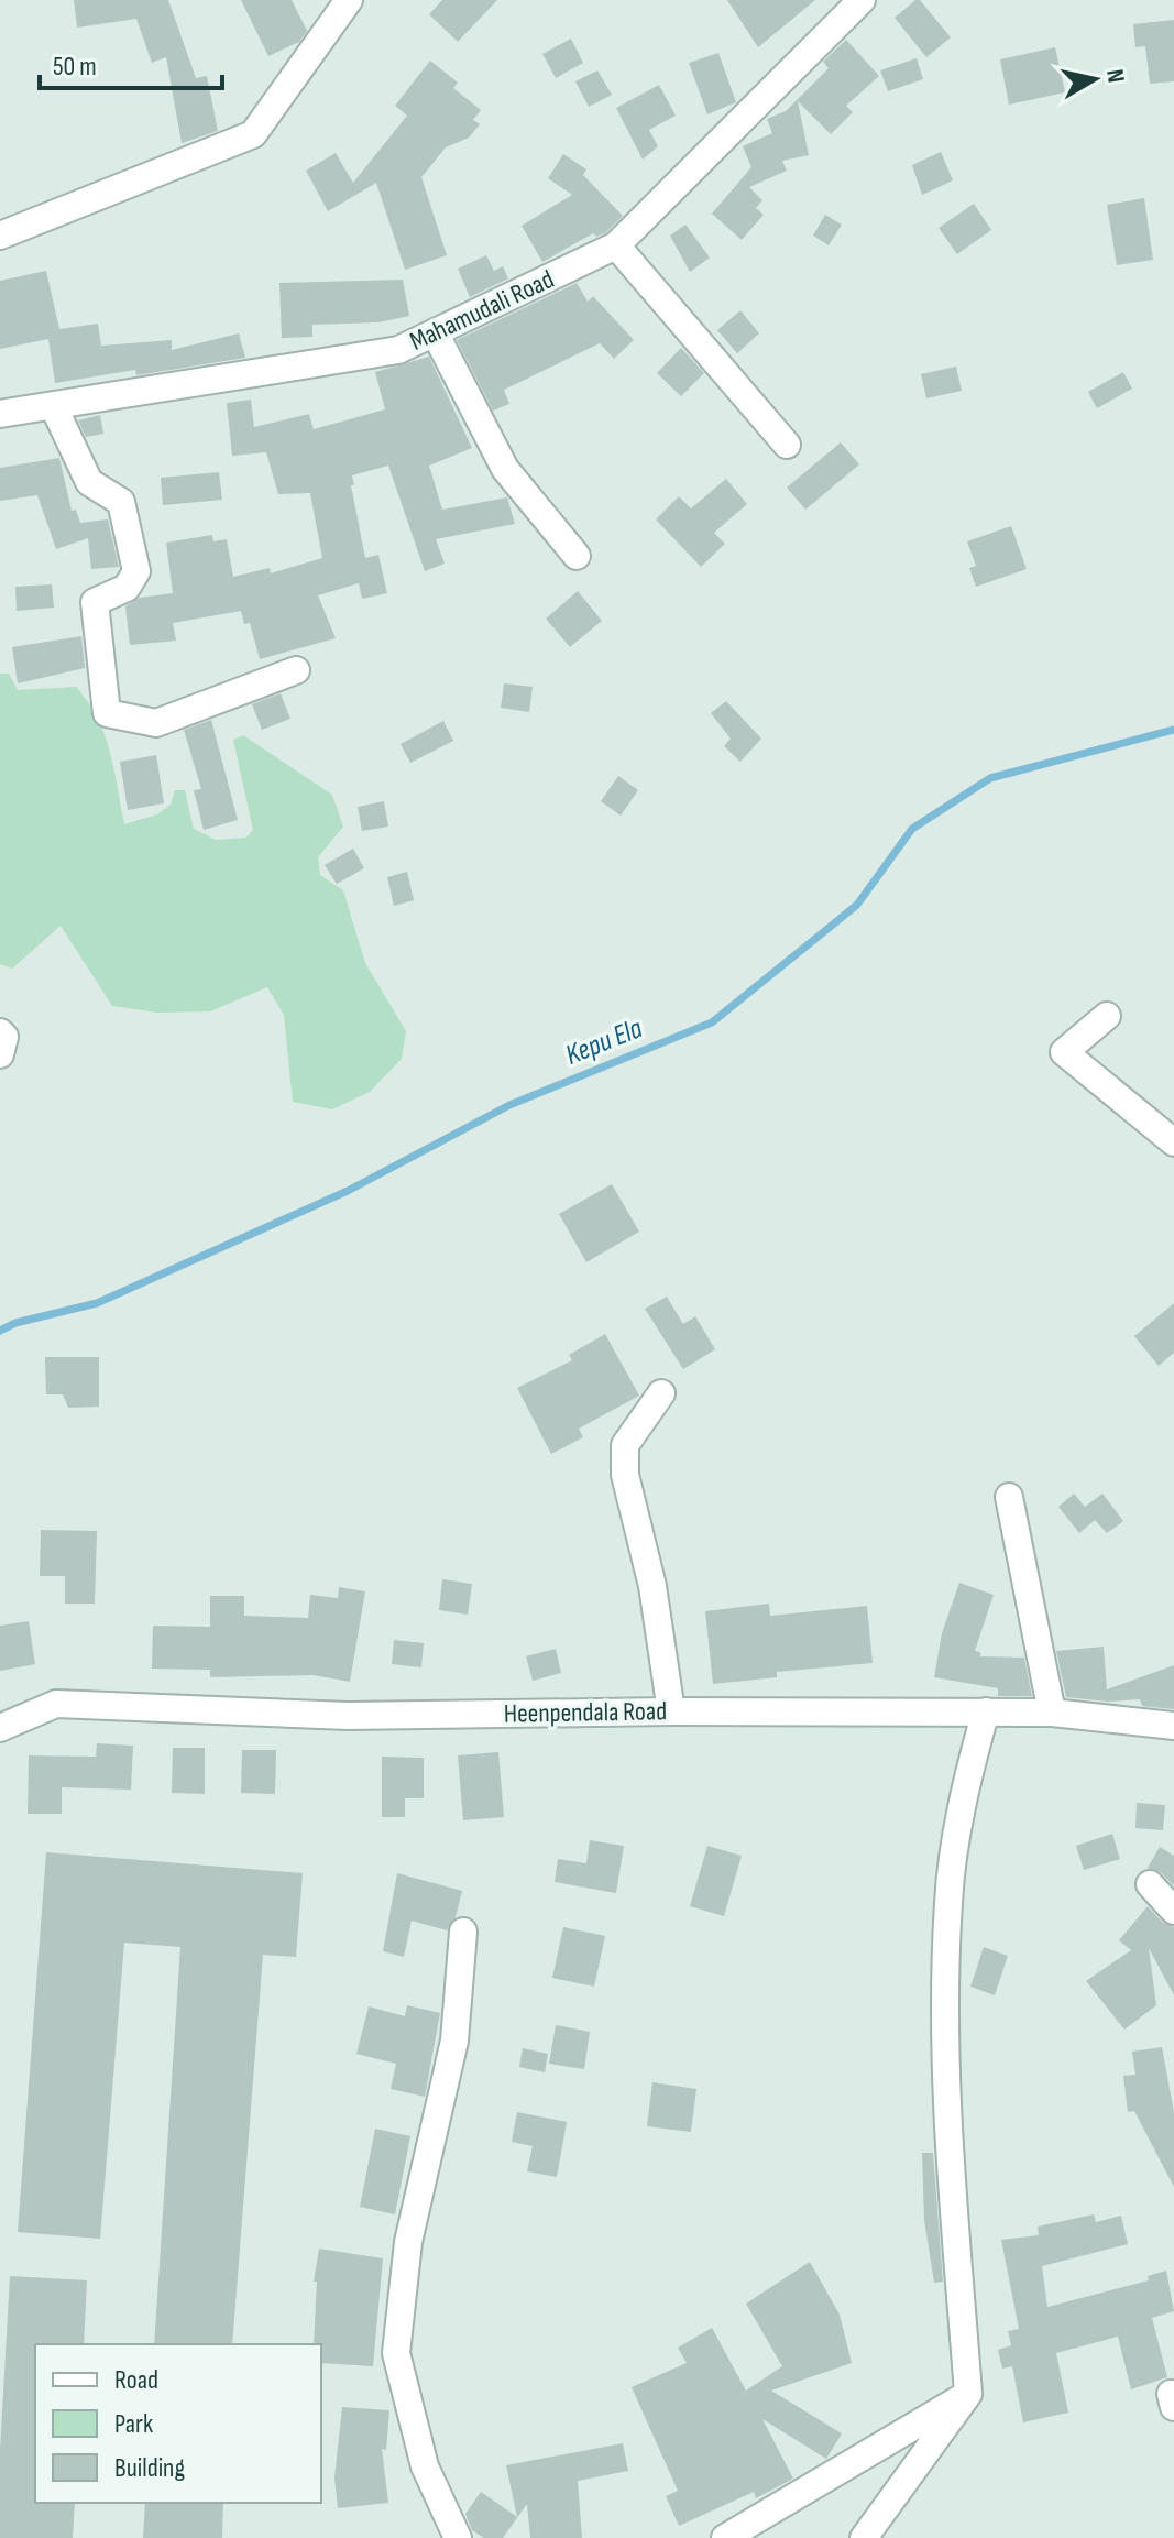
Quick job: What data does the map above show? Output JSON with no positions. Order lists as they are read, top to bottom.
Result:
{
  "streets": {
    "street": ["Mahamudali Road", "Heenpendala Road"]
  },
  "water": ["Kepu Ela"],
  "legend": ["Road", "Park", "Building"],
  "scale_bar": "50 m",
  "north": "right"
}
